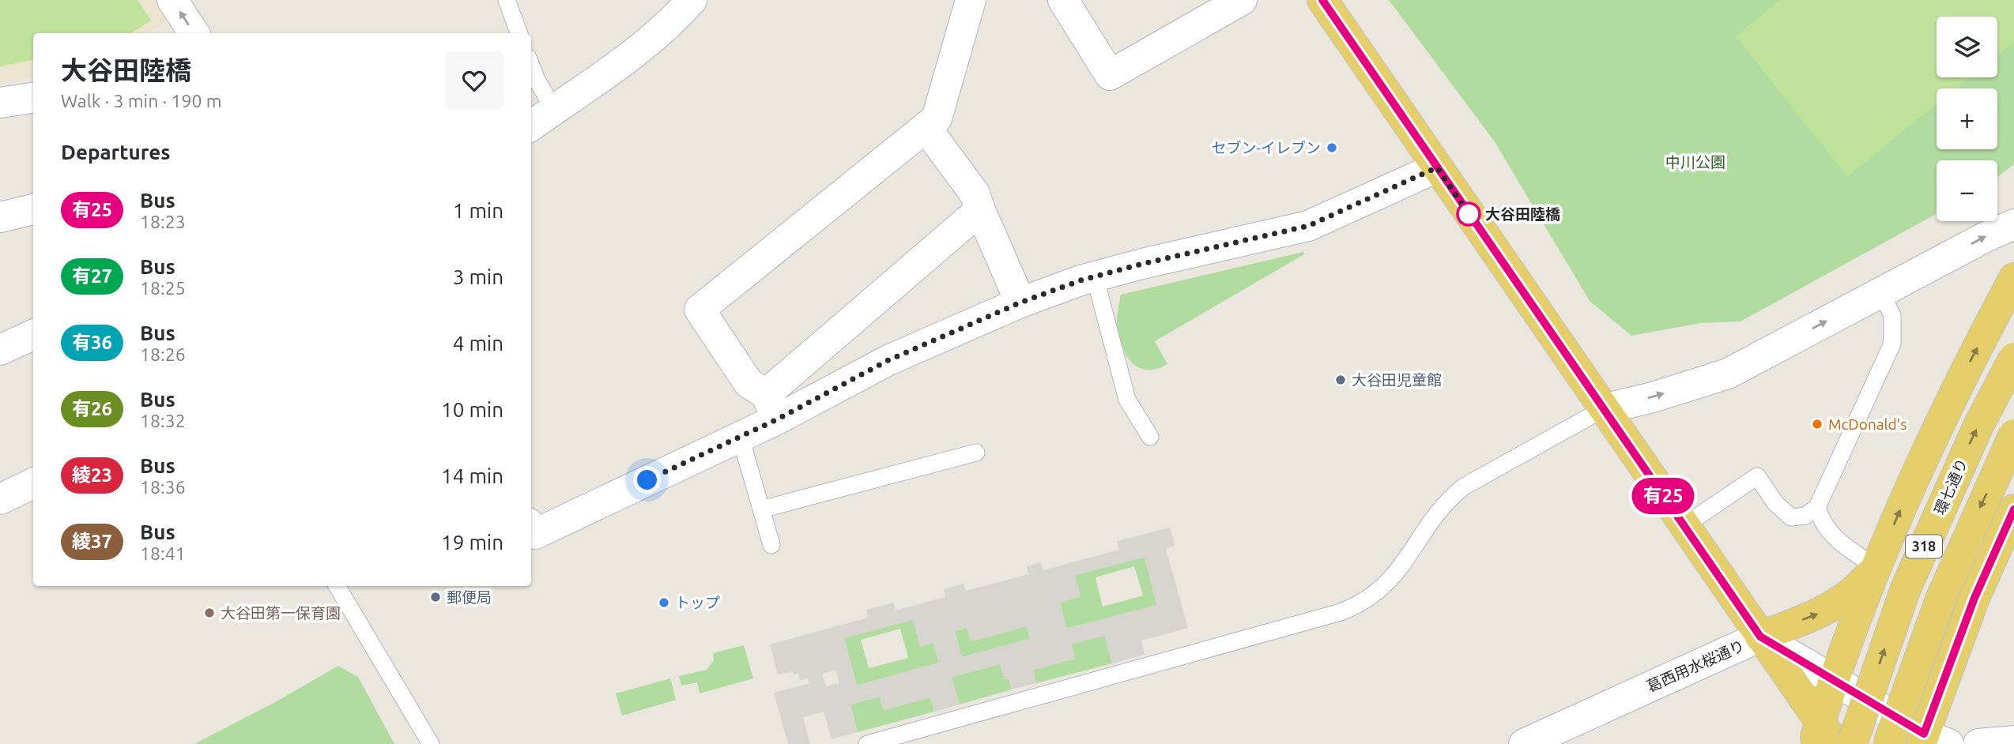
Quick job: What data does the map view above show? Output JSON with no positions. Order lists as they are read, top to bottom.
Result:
{
  "streets": {
    "main road": ["環七通り", "318"],
    "street": ["葛西用水桜通り"]
  },
  "crossings": [
    ["318", "葛西用水桜通り"]
  ],
  "parks": ["中川公園"],
  "places": [
    "セブン-イレブン",
    "大谷田陸橋",
    "大谷田児童館",
    "McDonald's",
    "郵便局",
    "トップ",
    "大谷田第一保育園"
  ],
  "lines": ["bus line 有25"],
  "page": {
    "on_map": "有25",
    "map_buttons": ["+", "−"],
    "heading": [
      ["大谷田陸橋", "Walk · 3 min · 190 m"],
      "Departures"
    ],
    "list": [
      {
        "mark": "有25",
        "name": "Bus",
        "note": "18:23",
        "value": "1 min"
      },
      {
        "mark": "有27",
        "name": "Bus",
        "note": "18:25",
        "value": "3 min"
      },
      {
        "mark": "有36",
        "name": "Bus",
        "note": "18:26",
        "value": "4 min"
      },
      {
        "mark": "有26",
        "name": "Bus",
        "note": "18:32",
        "value": "10 min"
      },
      {
        "mark": "綾23",
        "name": "Bus",
        "note": "18:36",
        "value": "14 min"
      },
      {
        "mark": "綾37",
        "name": "Bus",
        "note": "18:41",
        "value": "19 min"
      }
    ]
  }
}
